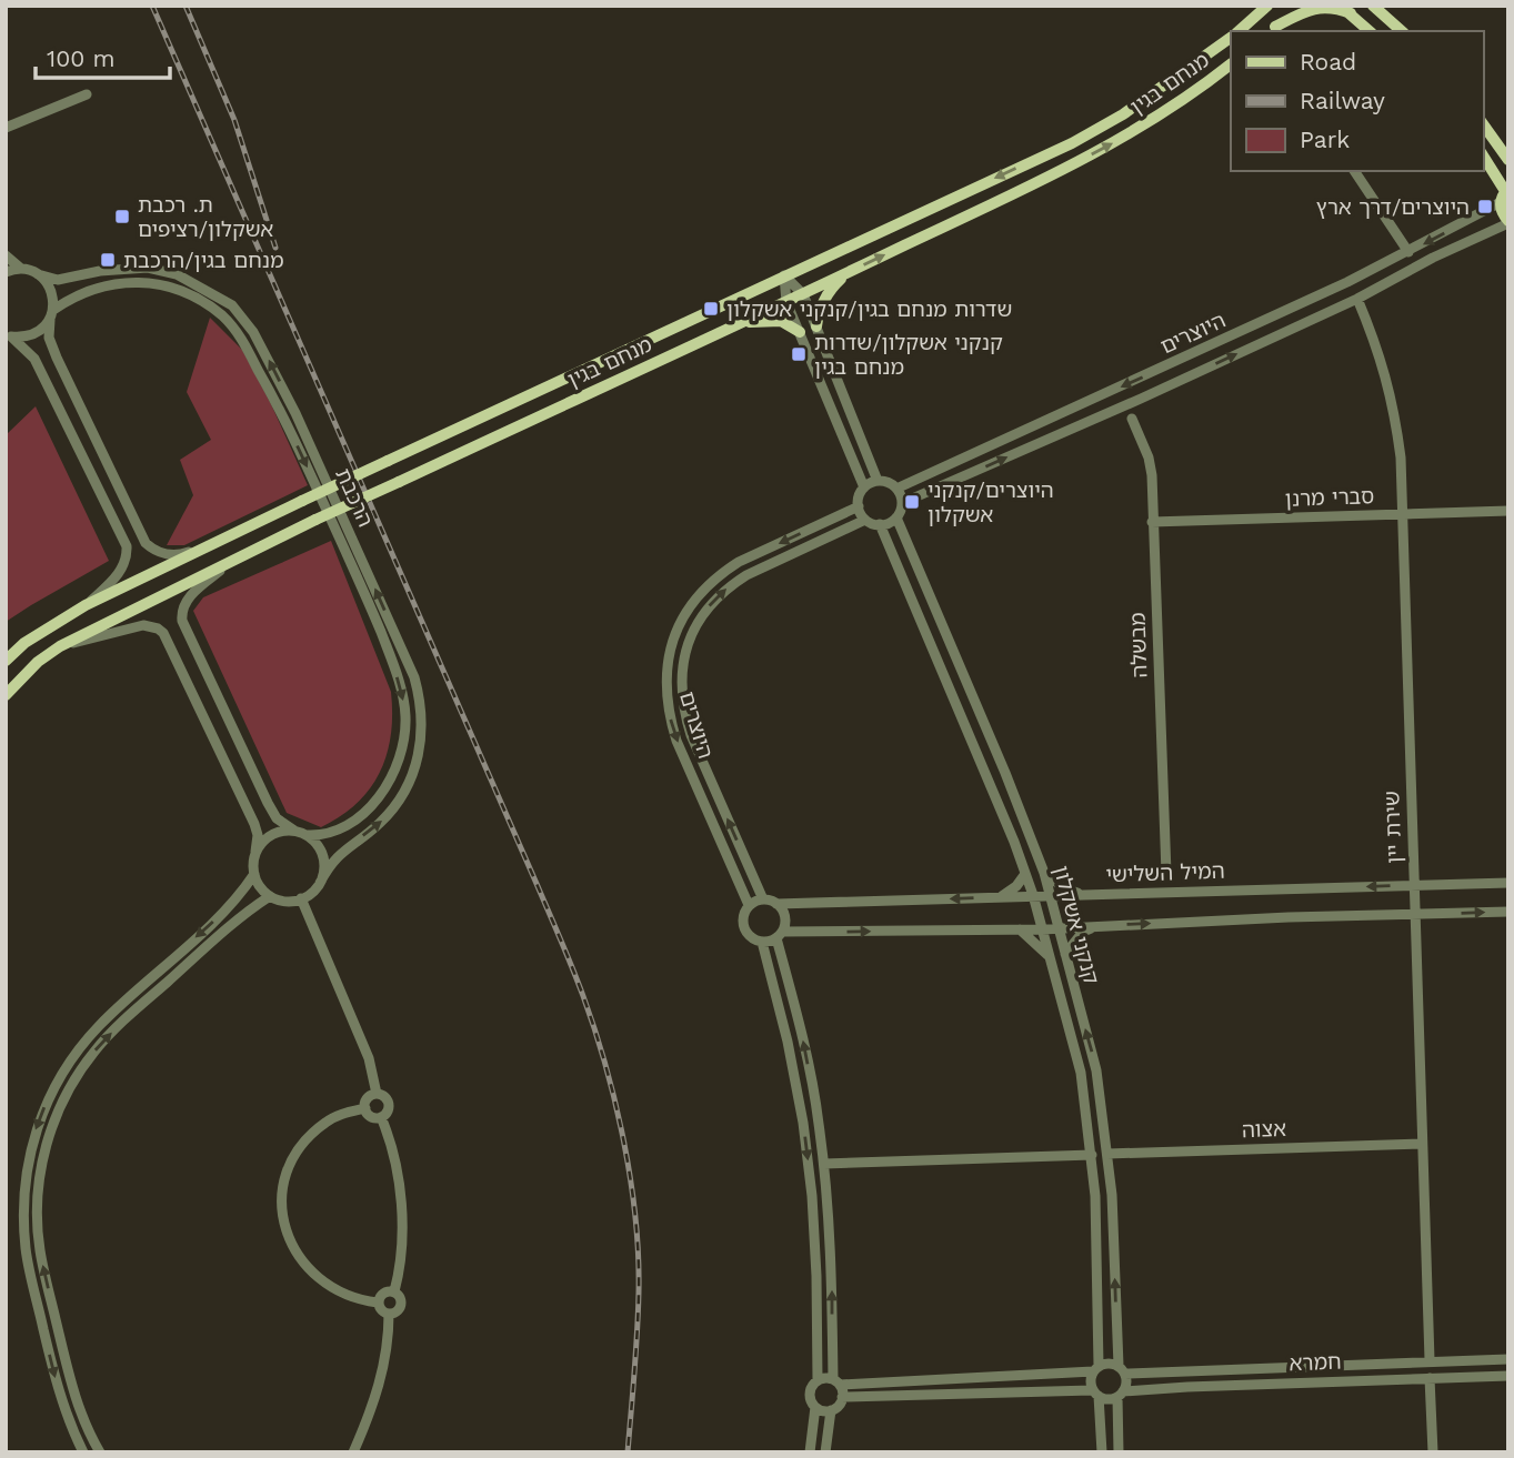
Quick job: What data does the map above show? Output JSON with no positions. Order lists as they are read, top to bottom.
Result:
{
  "streets": {
    "main road": ["מנחם בגין"],
    "street": [
      "היוצרים",
      "הרכבת",
      "סברי מרנן",
      "מבשלה",
      "שירת יין",
      "המיל השלישי",
      "קנקני אשקלון",
      "אצוה",
      "חמרא"
    ]
  },
  "crossings": [
    ["היוצרים", "שירת יין"],
    ["היוצרים", "המיל השלישי"],
    ["היוצרים", "קנקני אשקלון"],
    ["סברי מרנן", "מבשלה"],
    ["סברי מרנן", "שירת יין"],
    ["שירת יין", "המיל השלישי"],
    ["שירת יין", "אצוה"],
    ["שירת יין", "חמרא"],
    ["המיל השלישי", "קנקני אשקלון"],
    ["קנקני אשקלון", "אצוה"],
    ["קנקני אשקלון", "חמרא"]
  ],
  "places": {
    "transit": [
      "היוצרים/דרך ארץ",
      "ת. רכבת אשקלון/רציפים",
      "מנחם בגין/הרכבת",
      "שדרות מנחם בגין/קנקני אשקלון",
      "קנקני אשקלון/שדרות מנחם בגין",
      "היוצרים/קנקני אשקלון"
    ]
  },
  "legend": ["Road", "Railway", "Park"],
  "scale_bar": "100 m"
}
